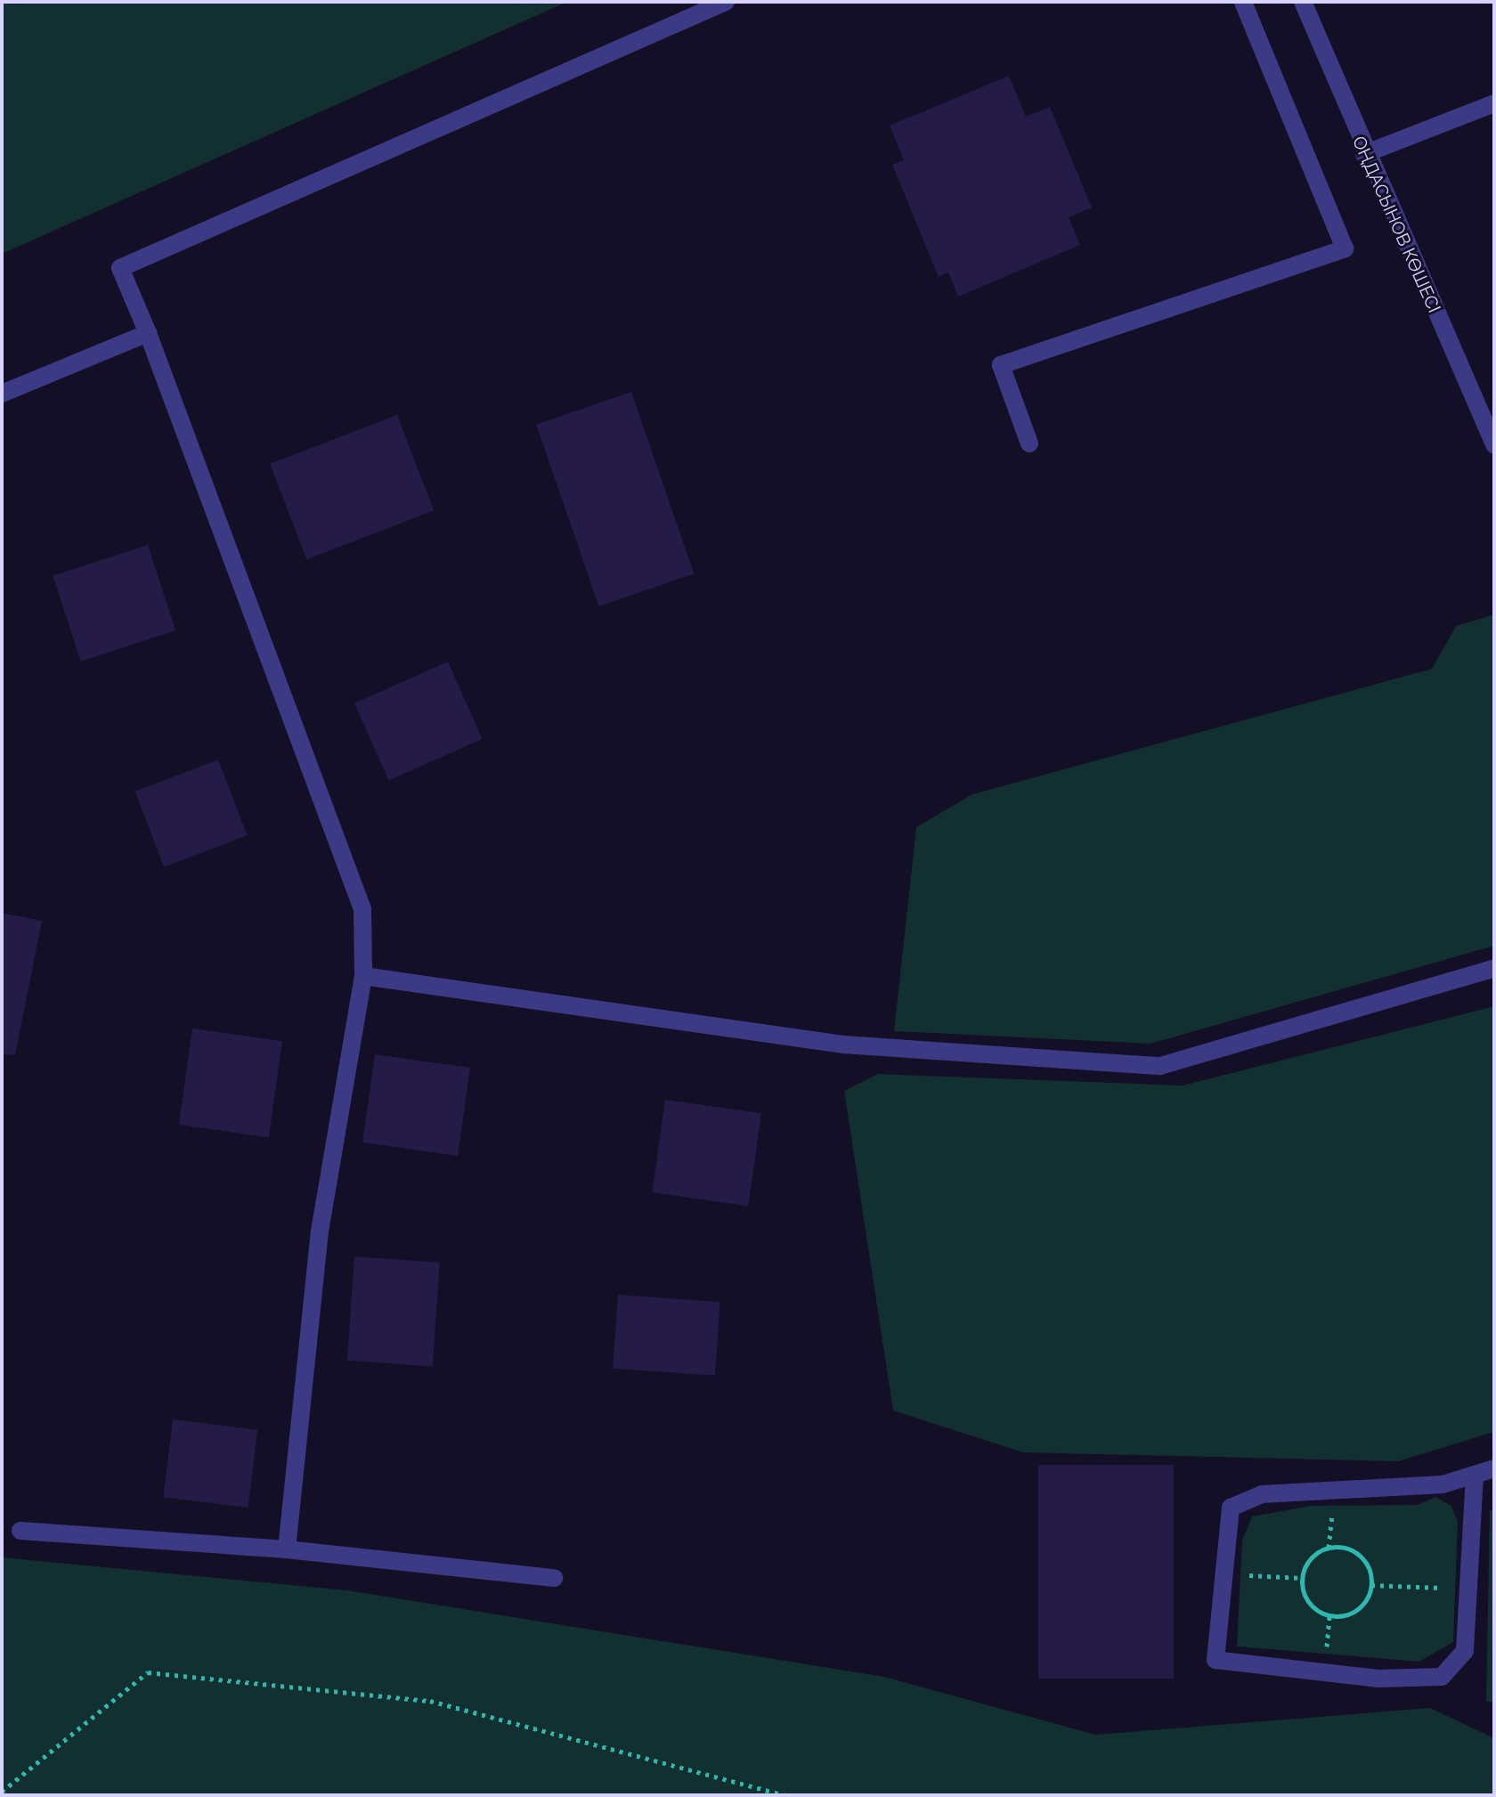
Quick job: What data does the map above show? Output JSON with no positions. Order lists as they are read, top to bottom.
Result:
{
  "streets": {
    "street": ["ОҢДАСЫНОВ КӨШЕСІ"]
  }
}
